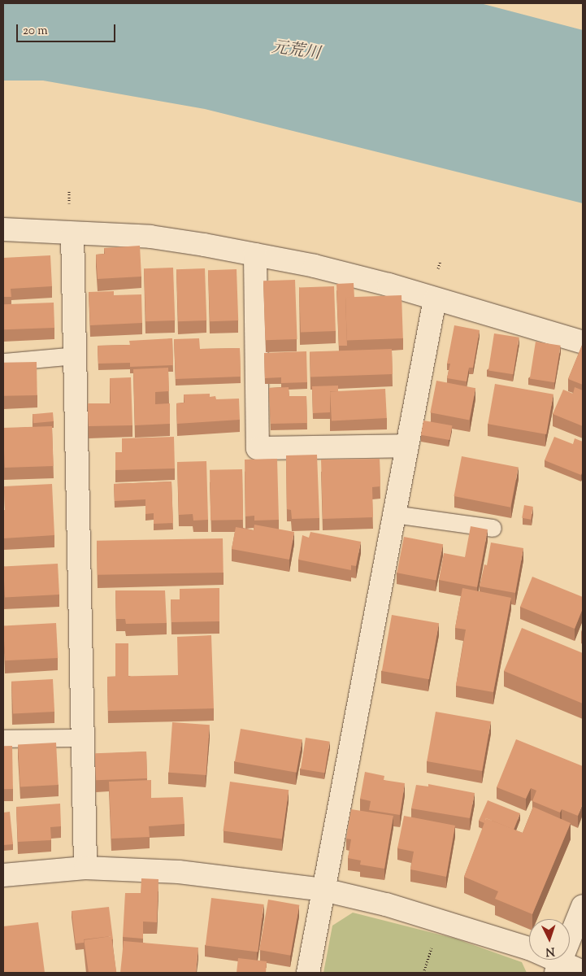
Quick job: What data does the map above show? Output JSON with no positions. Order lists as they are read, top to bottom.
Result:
{
  "water": ["元荒川"],
  "scale_bar": "20 m",
  "north": "bottom"
}
